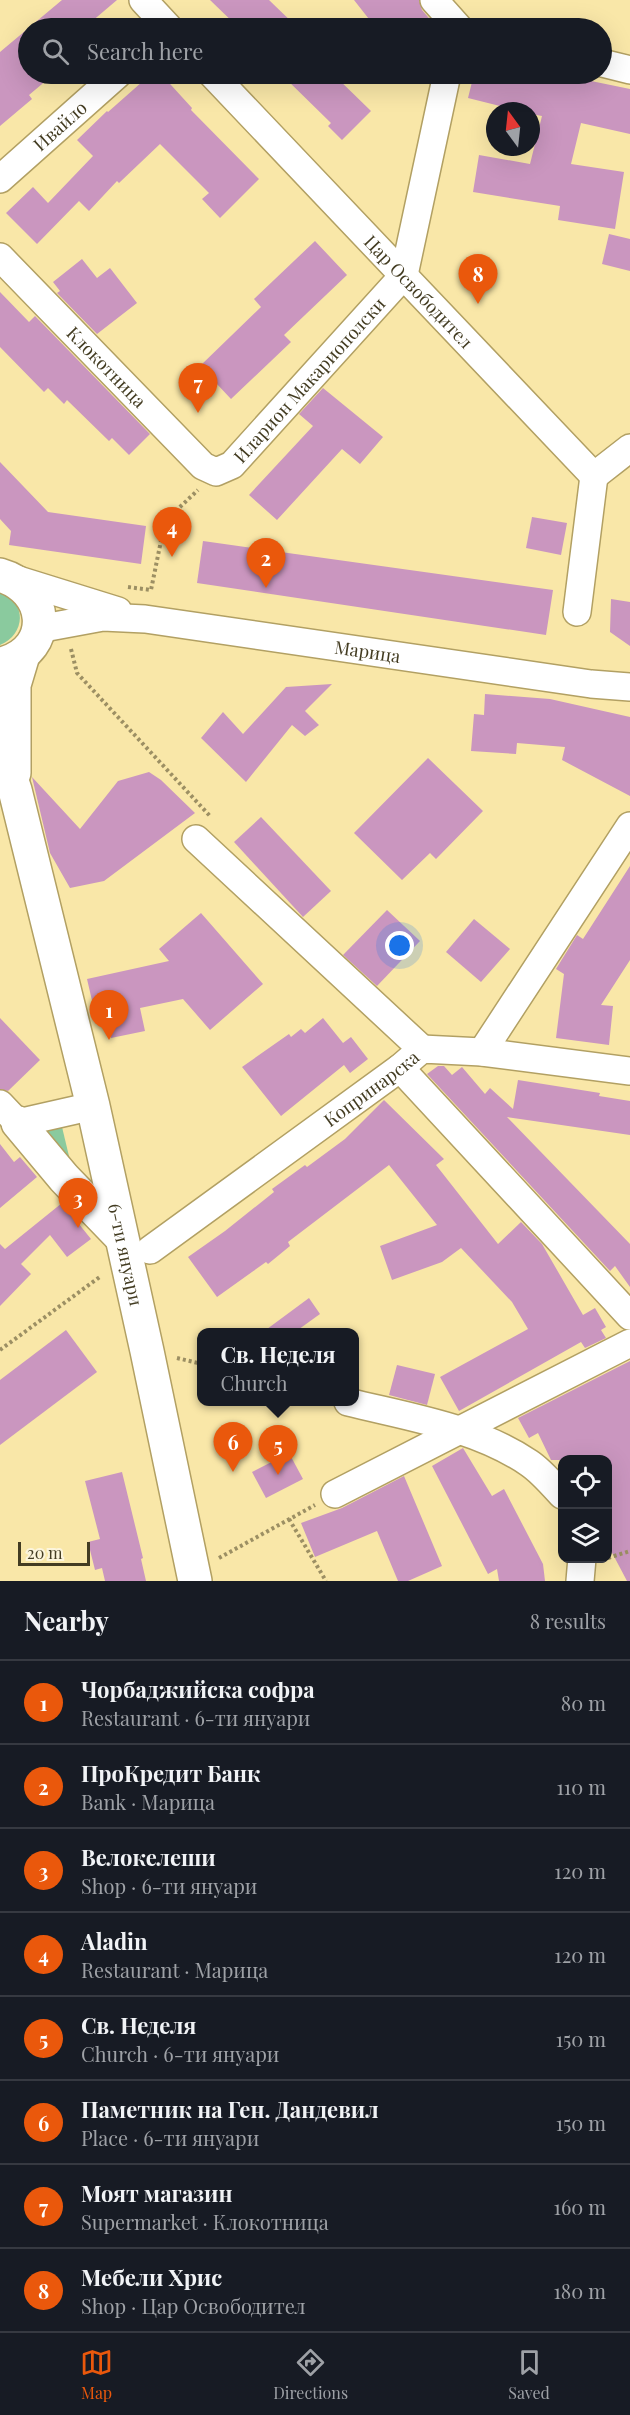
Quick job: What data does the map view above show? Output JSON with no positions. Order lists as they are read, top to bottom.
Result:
{
  "streets": {
    "main road": ["6-ти януари"],
    "street": [
      "Ивайло",
      "Цар Освободител",
      "Клокотница",
      "Иларион Макариополски",
      "Марица",
      "Копринарска"
    ]
  },
  "crossings": [
    ["Цар Освободител", "Иларион Макариополски"],
    ["Клокотница", "Иларион Макариополски"],
    ["Копринарска", "6-ти януари"]
  ],
  "scale_bar": "20 m",
  "north": "top",
  "page": {
    "search": "Search here",
    "pins": [
      "8",
      "7",
      "4",
      "2",
      "1",
      "3",
      "6",
      "5"
    ],
    "popup": ["Св. Неделя", "Church"],
    "scale": "20 m",
    "heading": ["Nearby", "8 results"],
    "list": [
      {
        "mark": "1",
        "name": "Чорбаджийска софра",
        "note": "Restaurant · 6-ти януари",
        "value": "80 m"
      },
      {
        "mark": "2",
        "name": "ПроКредит Банк",
        "note": "Bank · Марица",
        "value": "110 m"
      },
      {
        "mark": "3",
        "name": "Велокелеши",
        "note": "Shop · 6-ти януари",
        "value": "120 m"
      },
      {
        "mark": "4",
        "name": "Aladin",
        "note": "Restaurant · Марица",
        "value": "120 m"
      },
      {
        "mark": "5",
        "name": "Св. Неделя",
        "note": "Church · 6-ти януари",
        "value": "150 m"
      },
      {
        "mark": "6",
        "name": "Паметник на Ген. Дандевил",
        "note": "Place · 6-ти януари",
        "value": "150 m"
      },
      {
        "mark": "7",
        "name": "Моят магазин",
        "note": "Supermarket · Клокотница",
        "value": "160 m"
      },
      {
        "mark": "8",
        "name": "Мебели Хрис",
        "note": "Shop · Цар Освободител",
        "value": "180 m"
      }
    ],
    "nav": ["Map", "Directions", "Saved"]
  }
}
